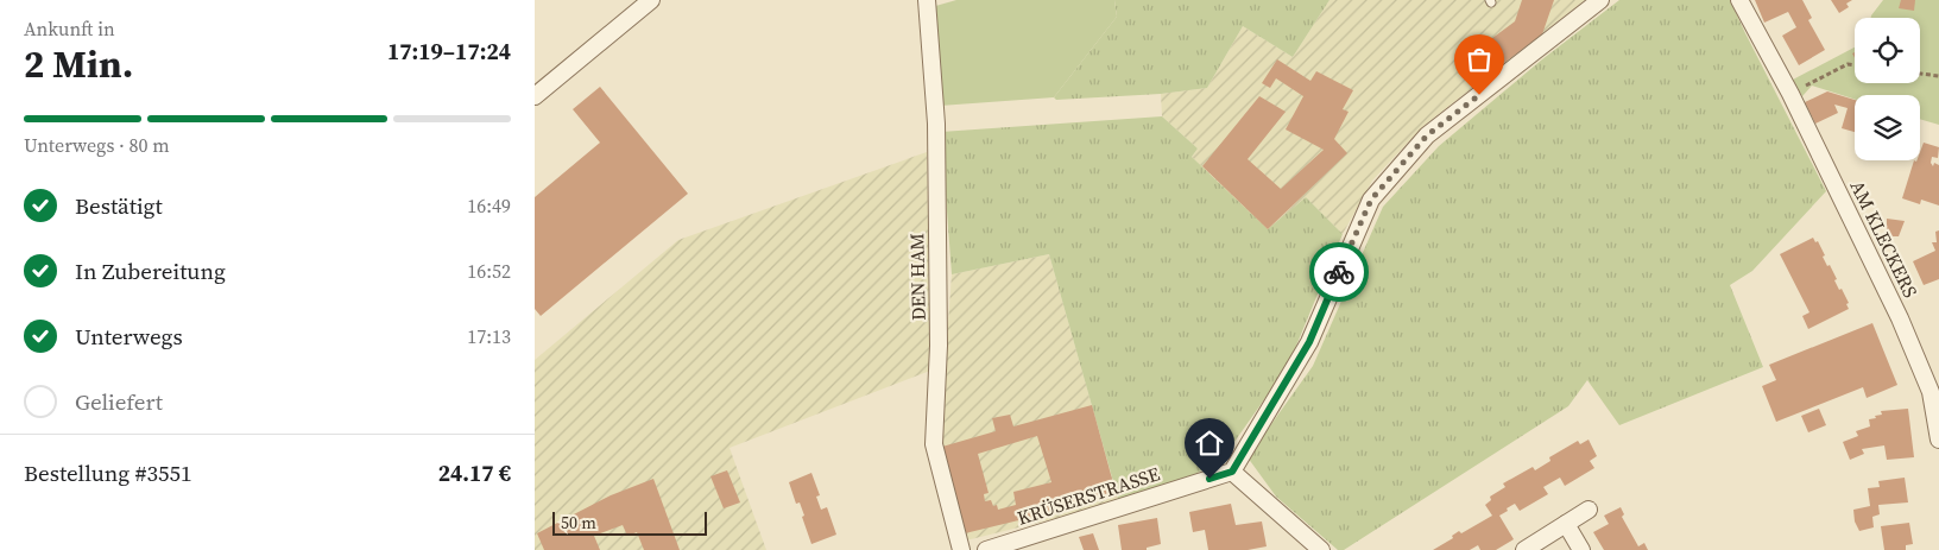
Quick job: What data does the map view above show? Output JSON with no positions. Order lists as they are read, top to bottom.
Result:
{
  "streets": {
    "street": ["AM KLECKERS", "DEN HAM", "KRÜSERSTRASSE"]
  },
  "scale_bar": "50 m",
  "page": {
    "heading": ["2 Min.", "Ankunft in", "17:19–17:24"],
    "panel": ["Bestellung #3551", "24.17 €"],
    "bar": "Unterwegs · 80 m",
    "list": [
      ["Bestätigt", "16:49"],
      ["In Zubereitung", "16:52"],
      ["Unterwegs", "17:13"],
      "Geliefert"
    ],
    "scale": "50 m"
  }
}
